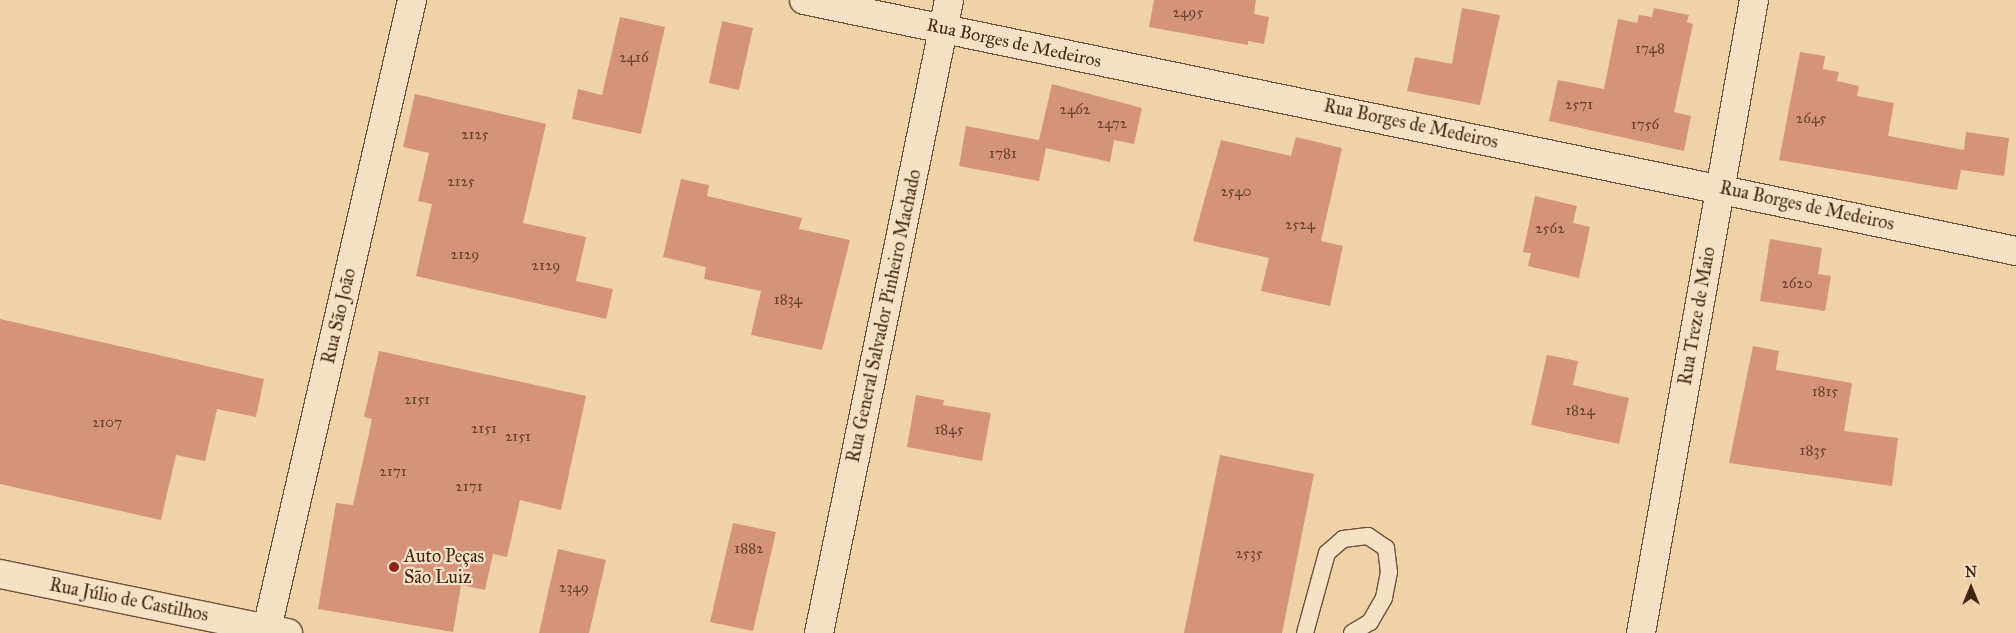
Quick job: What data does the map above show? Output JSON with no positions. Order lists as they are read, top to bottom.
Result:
{
  "streets": {
    "street": [
      "Rua Borges de Medeiros",
      "Rua São João",
      "Rua General Salvador Pinheiro Machado",
      "Rua Treze de Maio",
      "Rua Júlio de Castilhos"
    ]
  },
  "crossings": [
    ["Rua Borges de Medeiros", "Rua General Salvador Pinheiro Machado"],
    ["Rua Borges de Medeiros", "Rua Treze de Maio"],
    ["Rua São João", "Rua Júlio de Castilhos"]
  ],
  "places": ["Auto Peças São Luiz"],
  "house_numbers": [
    "2495",
    "1748",
    "2416",
    "2571",
    "2462",
    "2645",
    "2472",
    "1756",
    "2125",
    "1781",
    "2125",
    "2540",
    "2524",
    "2562",
    "2129",
    "2129",
    "2620",
    "1834",
    "1815",
    "2151",
    "1824",
    "2107",
    "2151",
    "1845",
    "2151",
    "1835",
    "2171",
    "2171",
    "1882",
    "2535",
    "2349"
  ],
  "north": "top"
}
